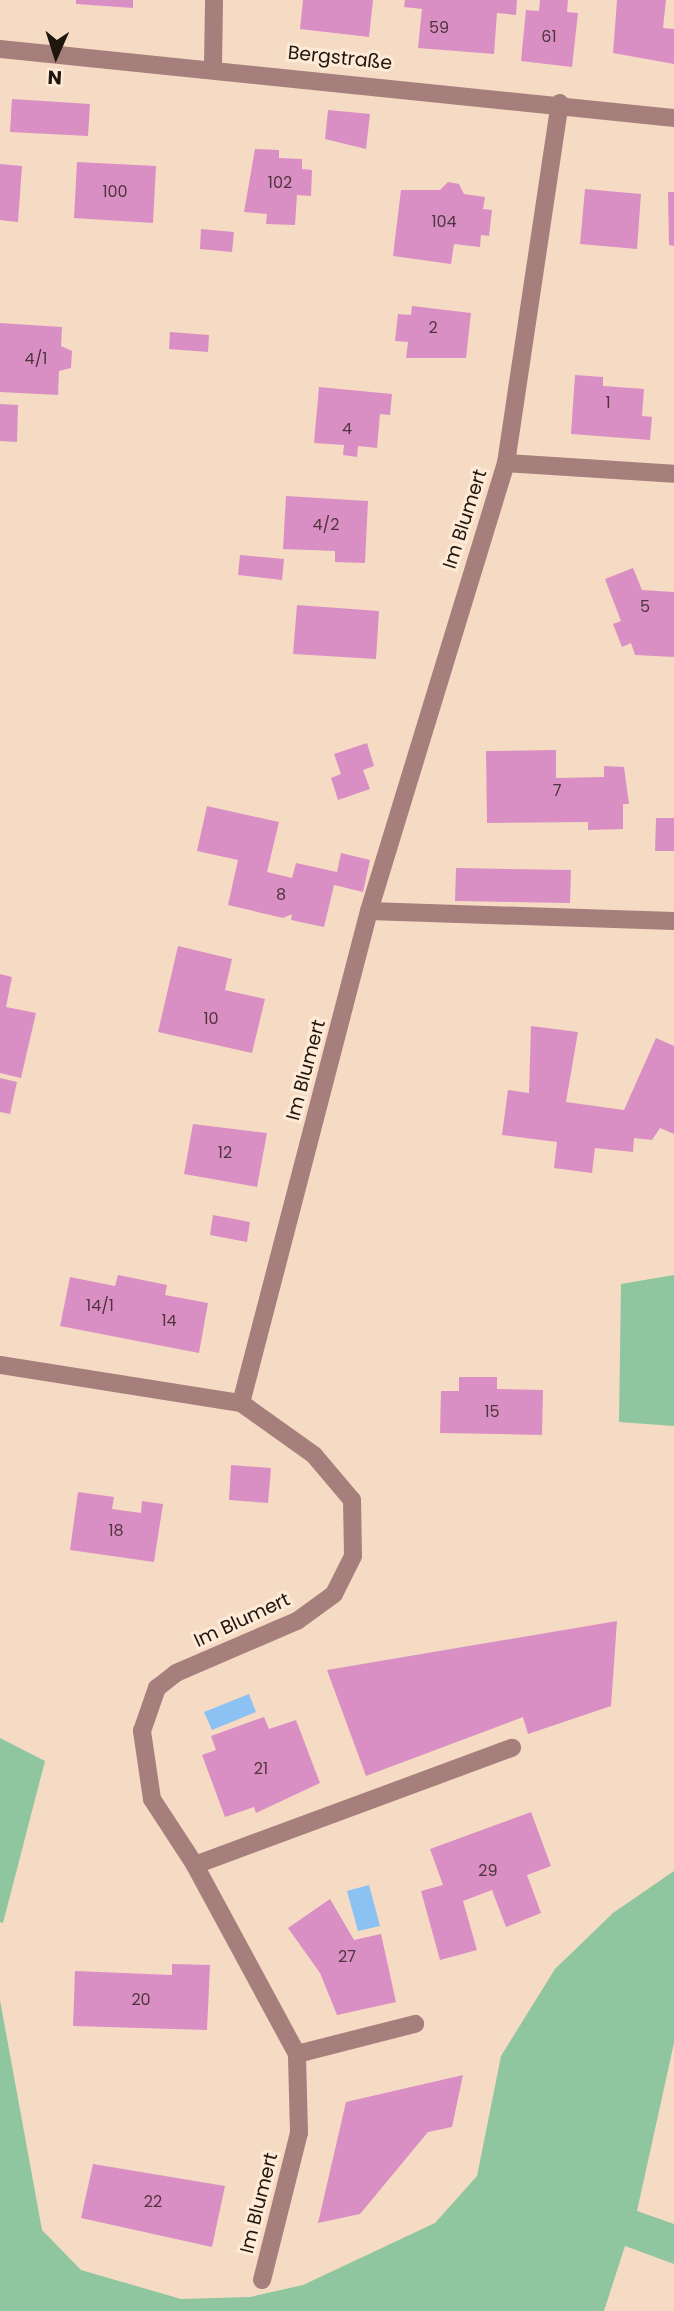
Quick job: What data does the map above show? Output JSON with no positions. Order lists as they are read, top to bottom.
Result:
{
  "streets": {
    "street": ["Bergstraße", "Im Blumert"]
  },
  "crossings": [
    ["Bergstraße", "Im Blumert"]
  ],
  "house_numbers": [
    "59",
    "61",
    "102",
    "100",
    "104",
    "2",
    "4/1",
    "1",
    "4",
    "4/2",
    "5",
    "7",
    "8",
    "10",
    "12",
    "14/1",
    "14",
    "15",
    "18",
    "21",
    "29",
    "27",
    "20",
    "22"
  ],
  "north": "bottom"
}
